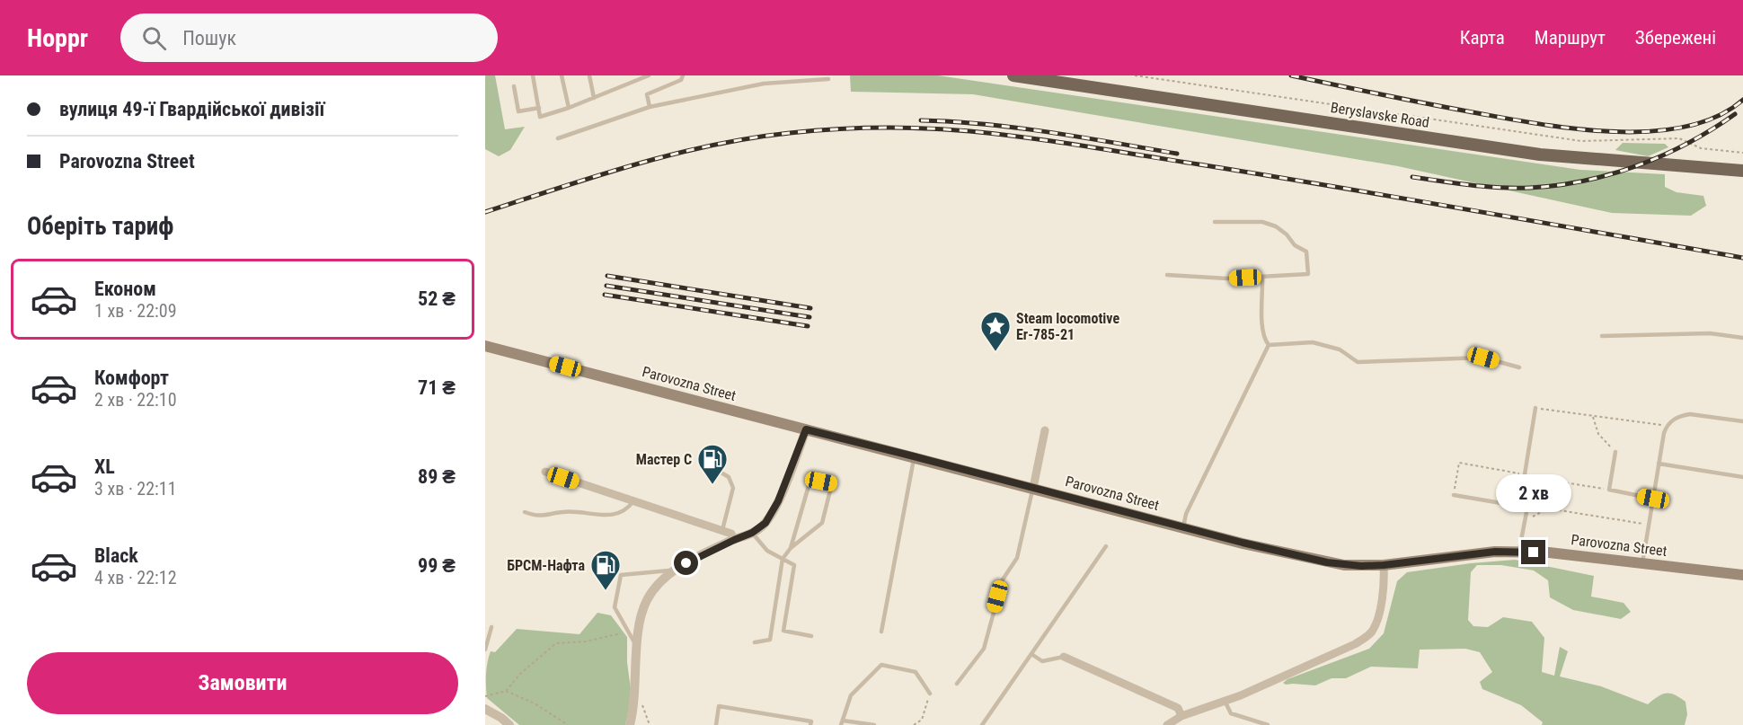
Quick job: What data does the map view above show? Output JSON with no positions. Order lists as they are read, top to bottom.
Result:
{
  "streets": {
    "main road": ["Beryslavske Road", "Parovozna Street"]
  },
  "places": {
    "place": ["Steam locomotive Er-785-21"],
    "fuel station": ["Мастер С", "БРСМ-Нафта"]
  },
  "page": {
    "header": "Hoppr",
    "search": "Пошук",
    "nav": ["Карта", "Маршрут", "Збережені"],
    "banner": ["вулиця 49-ї Гвардійської дивізії", "Parovozna Street"],
    "heading": "Оберіть тариф",
    "list": [
      {
        "name": "Економ",
        "note": "1 хв · 22:09",
        "value": "52 ₴"
      },
      {
        "name": "Комфорт",
        "note": "2 хв · 22:10",
        "value": "71 ₴"
      },
      {
        "name": "XL",
        "note": "3 хв · 22:11",
        "value": "89 ₴"
      },
      {
        "name": "Black",
        "note": "4 хв · 22:12",
        "value": "99 ₴"
      }
    ],
    "bubble": "2 хв",
    "buttons": "Замовити"
  }
}
